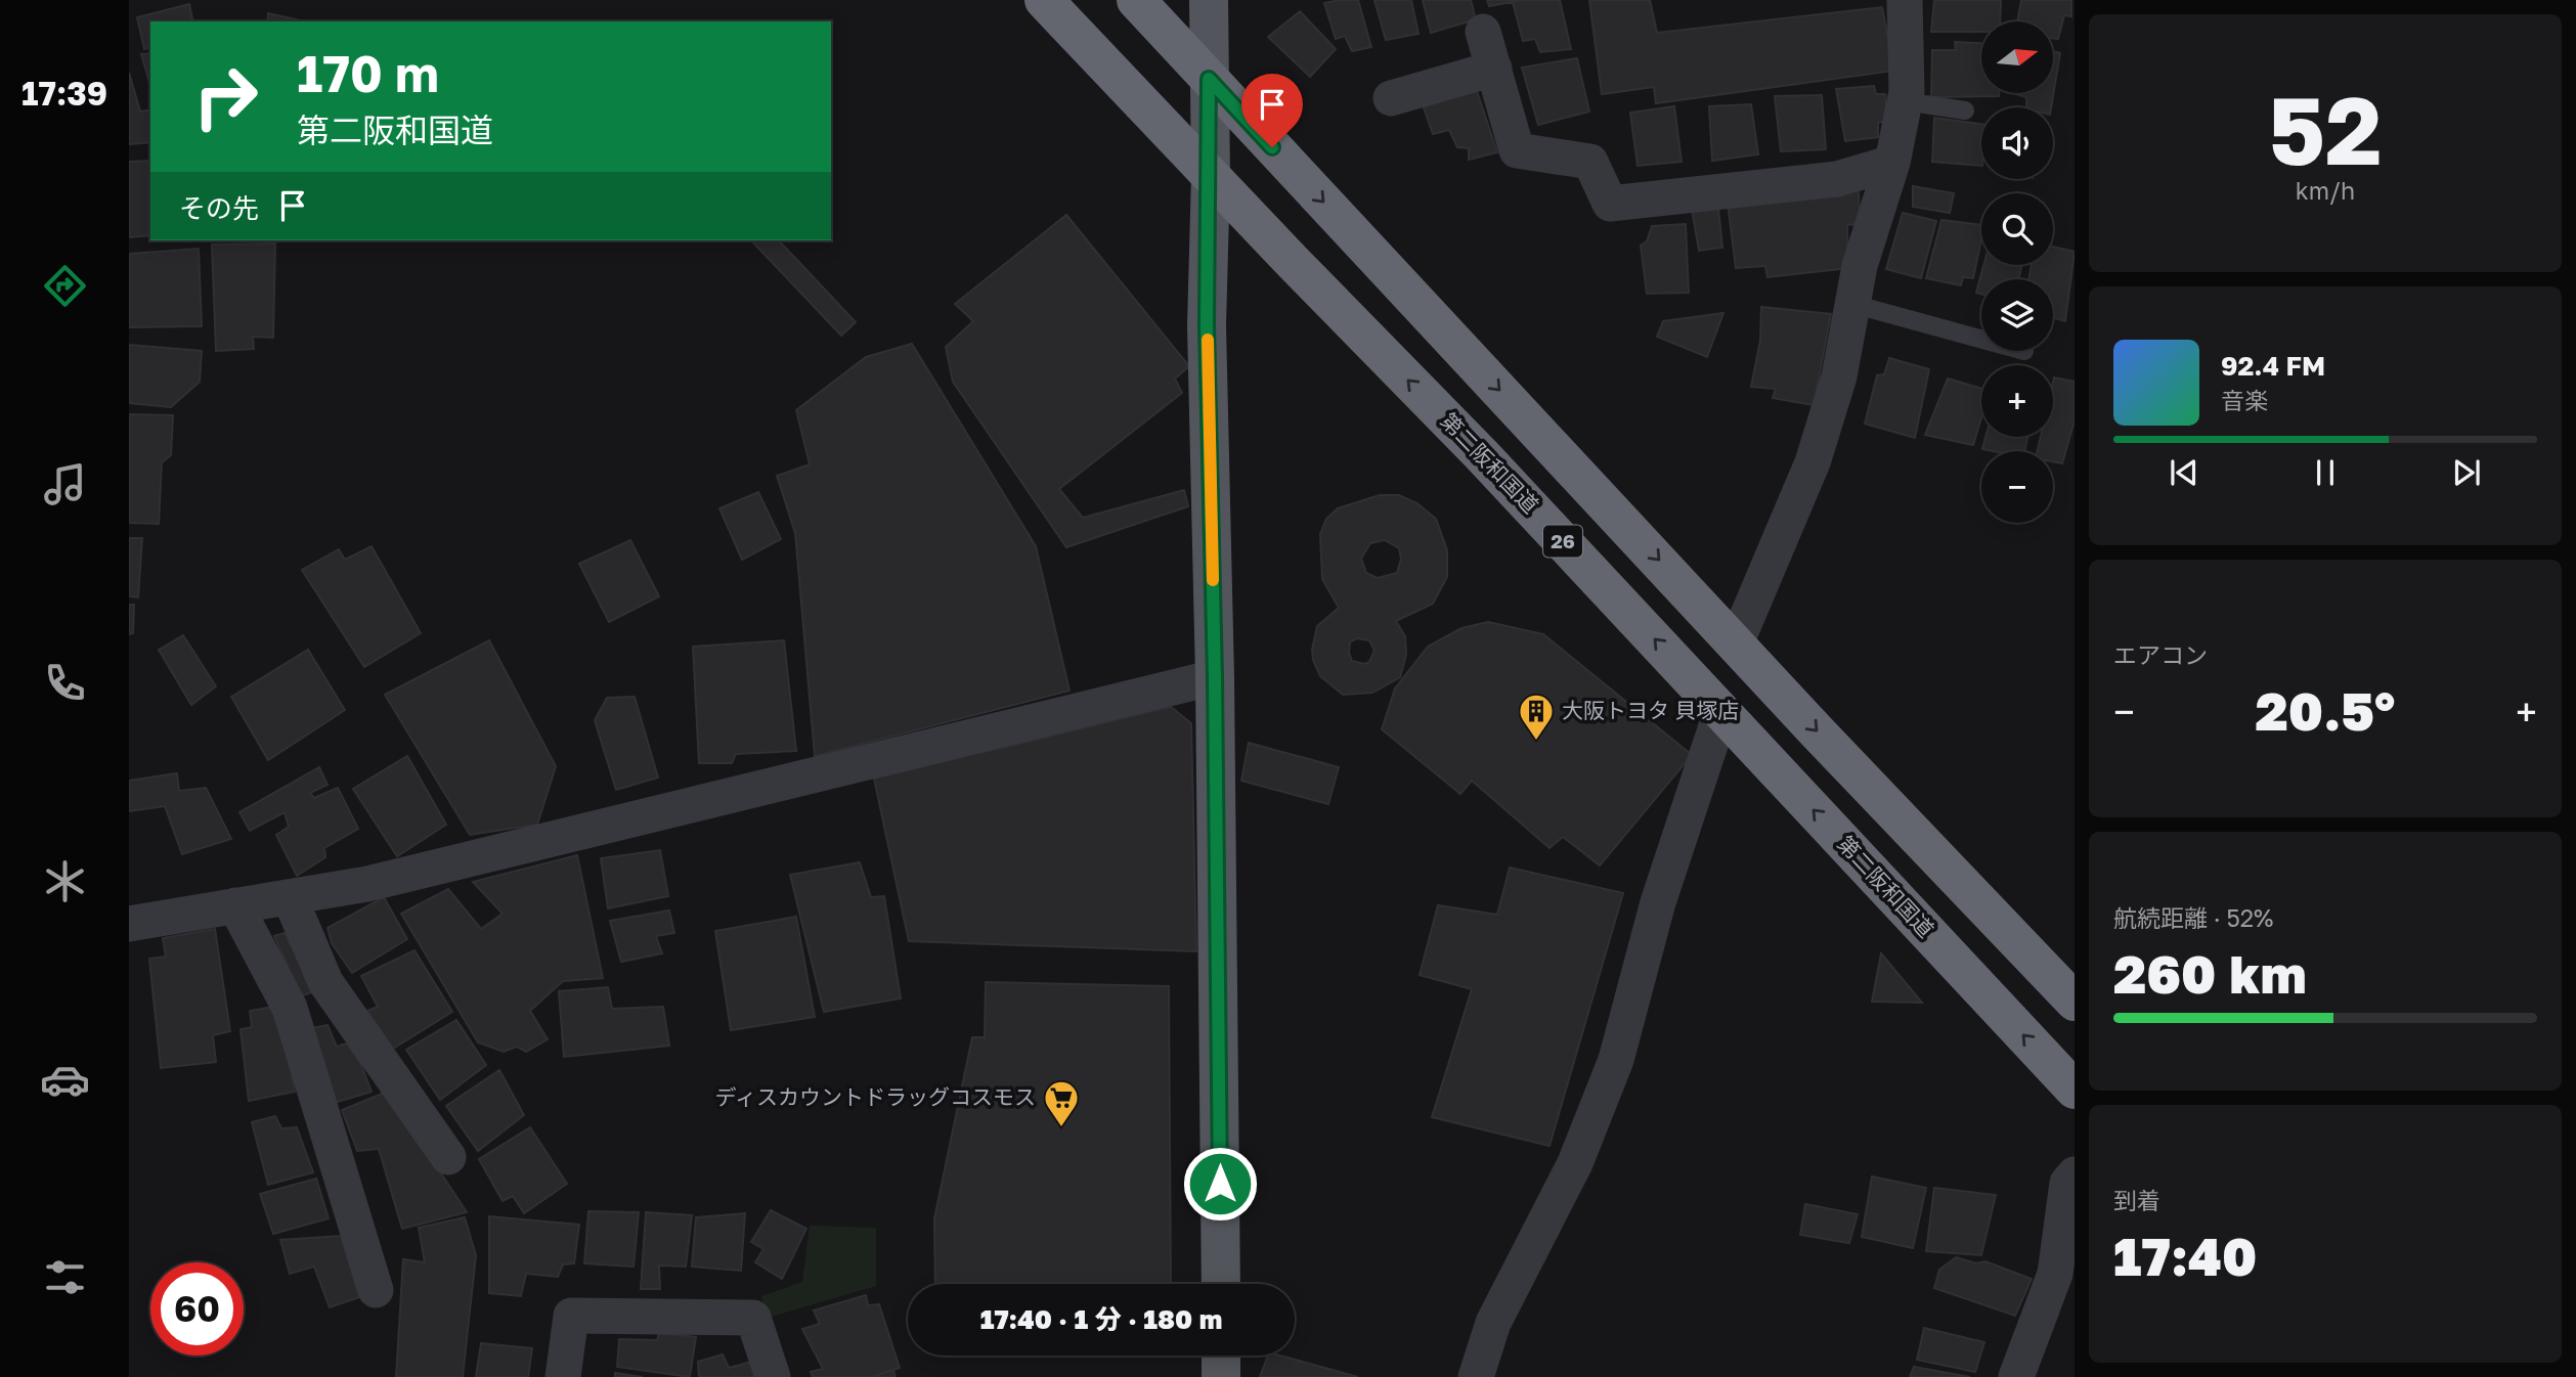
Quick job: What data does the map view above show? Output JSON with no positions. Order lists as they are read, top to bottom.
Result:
{
  "streets": {
    "highway": ["第二阪和国道", "26"]
  },
  "places": {
    "building": ["大阪トヨタ 貝塚店"],
    "supermarket": ["ディスカウントドラッグコスモス"]
  },
  "north": "right",
  "page": {
    "tabs": "17:39",
    "tile": [
      ["52", "km/h"],
      "エアコン",
      ["航続距離 · 52%", "260 km"],
      ["到着", "17:40"]
    ],
    "map_buttons": ["+", "−"],
    "turn": ["170 m", "第二阪和国道"],
    "then": "その先",
    "song": ["92.4 FM", "音楽"],
    "heat": ["−", "20.5°", "+"],
    "limit": "60",
    "trip": "17:40 · 1 分 · 180 m"
  }
}
